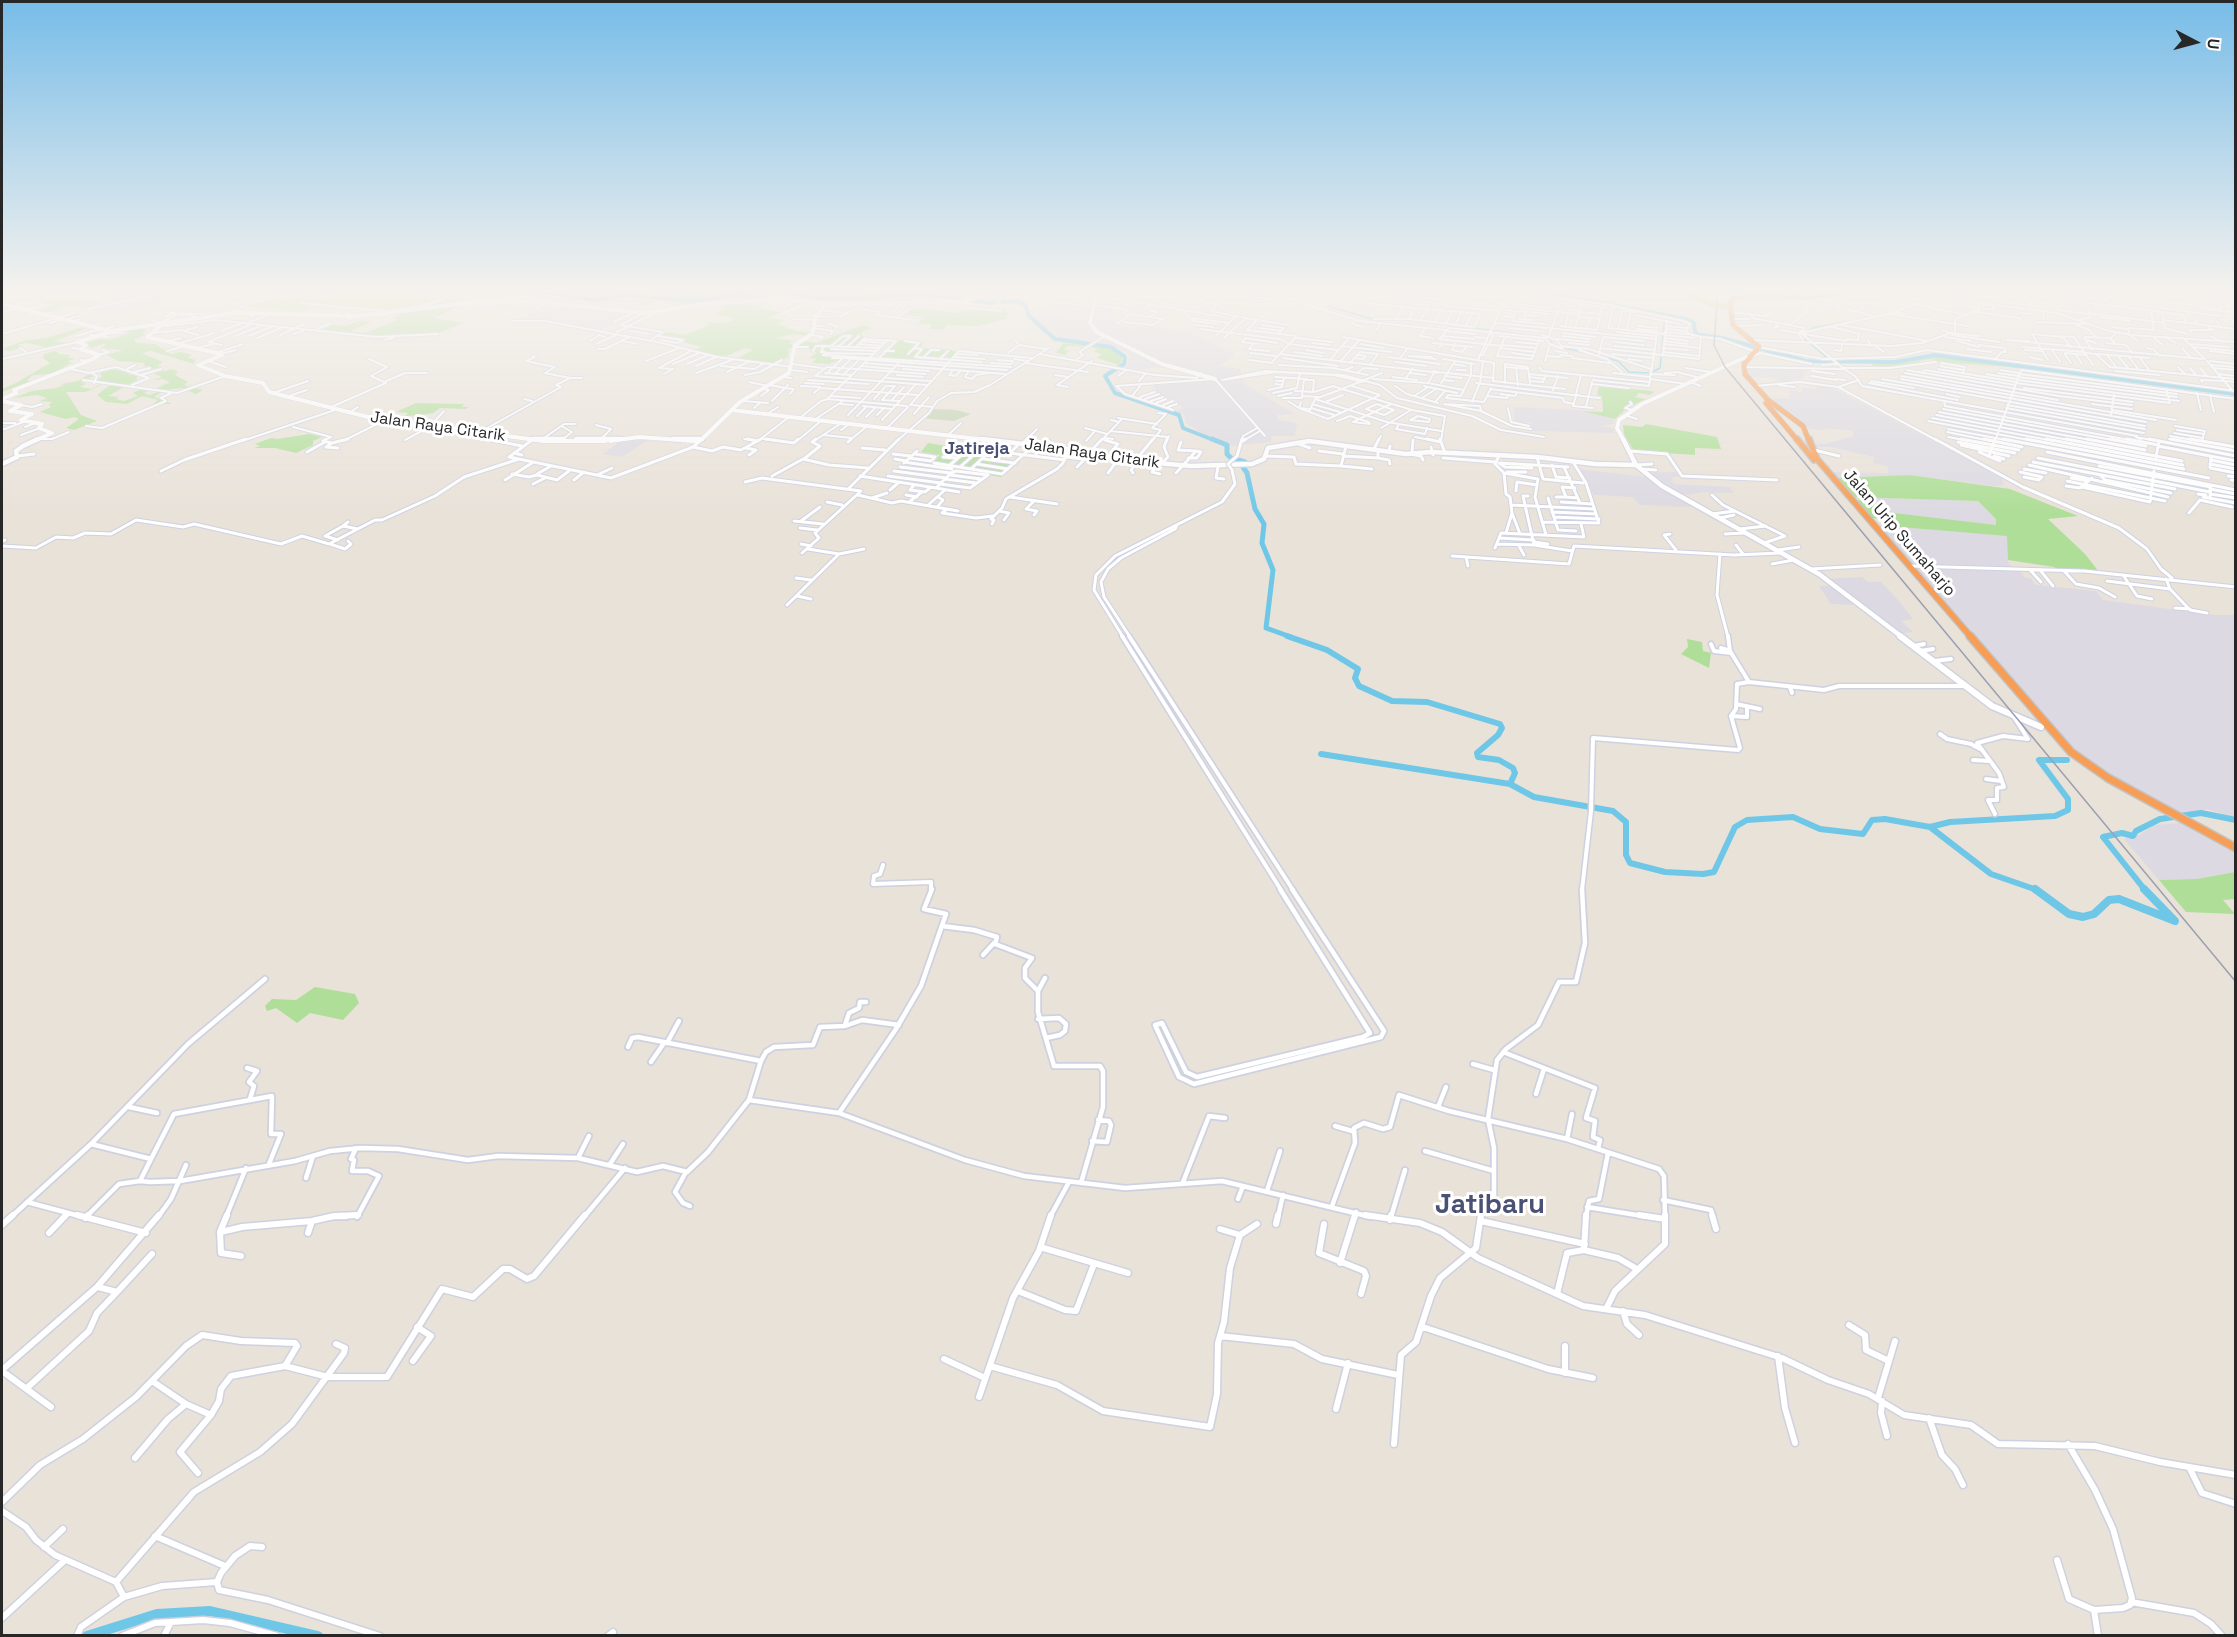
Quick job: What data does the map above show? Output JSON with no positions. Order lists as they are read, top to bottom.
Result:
{
  "streets": {
    "highway": ["Jalan Urip Sumaharjo"],
    "street": ["Jalan Raya Citarik"]
  },
  "districts": ["Jatireja", "Jatibaru"],
  "north": "right"
}
